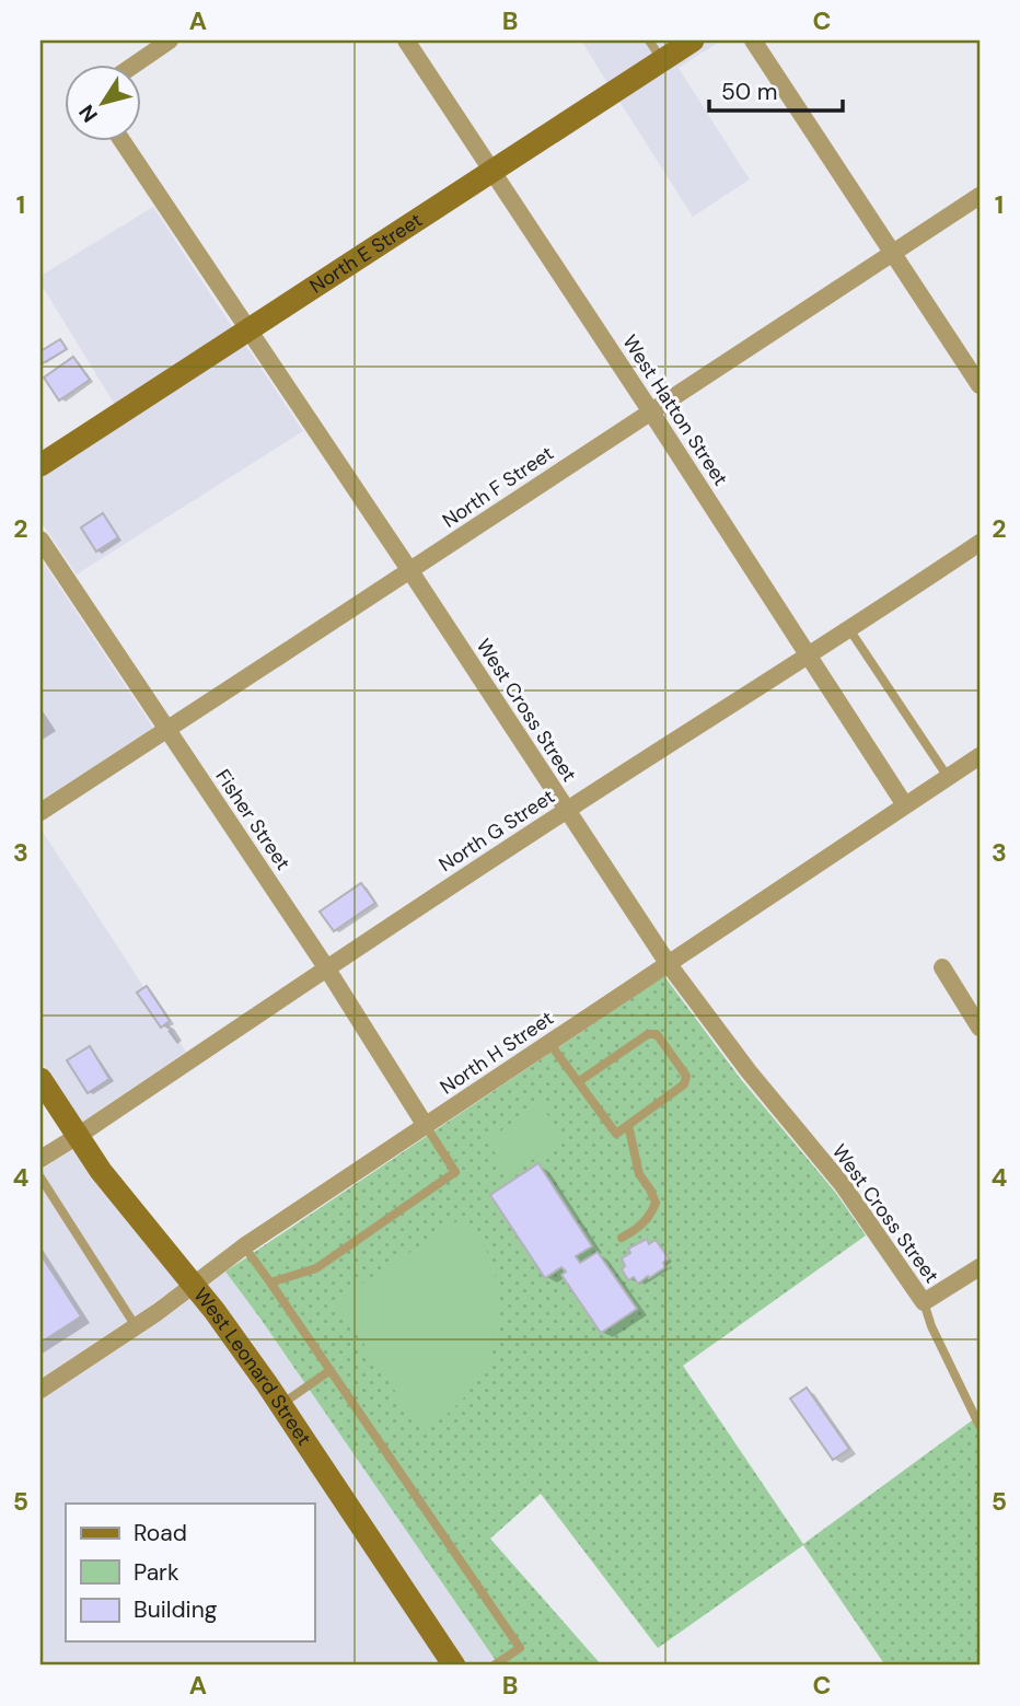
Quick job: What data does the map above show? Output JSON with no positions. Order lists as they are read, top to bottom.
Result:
{
  "streets": {
    "street": [
      "North E Street",
      "West Hatton Street",
      "North F Street",
      "West Cross Street",
      "Fisher Street",
      "North G Street",
      "North H Street",
      "West Leonard Street"
    ]
  },
  "crossings": [
    ["North E Street", "West Hatton Street"],
    ["North E Street", "West Cross Street"],
    ["West Hatton Street", "North F Street"],
    ["West Hatton Street", "North G Street"],
    ["West Hatton Street", "North H Street"],
    ["North F Street", "West Cross Street"],
    ["North F Street", "Fisher Street"],
    ["West Cross Street", "North G Street"],
    ["West Cross Street", "North H Street"],
    ["Fisher Street", "North G Street"],
    ["Fisher Street", "North H Street"],
    ["North G Street", "West Leonard Street"],
    ["North H Street", "West Leonard Street"]
  ],
  "legend": ["Road", "Park", "Building"],
  "scale_bar": "50 m",
  "north": "bottom left",
  "grid": {
    "columns": ["A", "B", "C"],
    "rows": [
      "1",
      "2",
      "3",
      "4",
      "5"
    ]
  }
}
